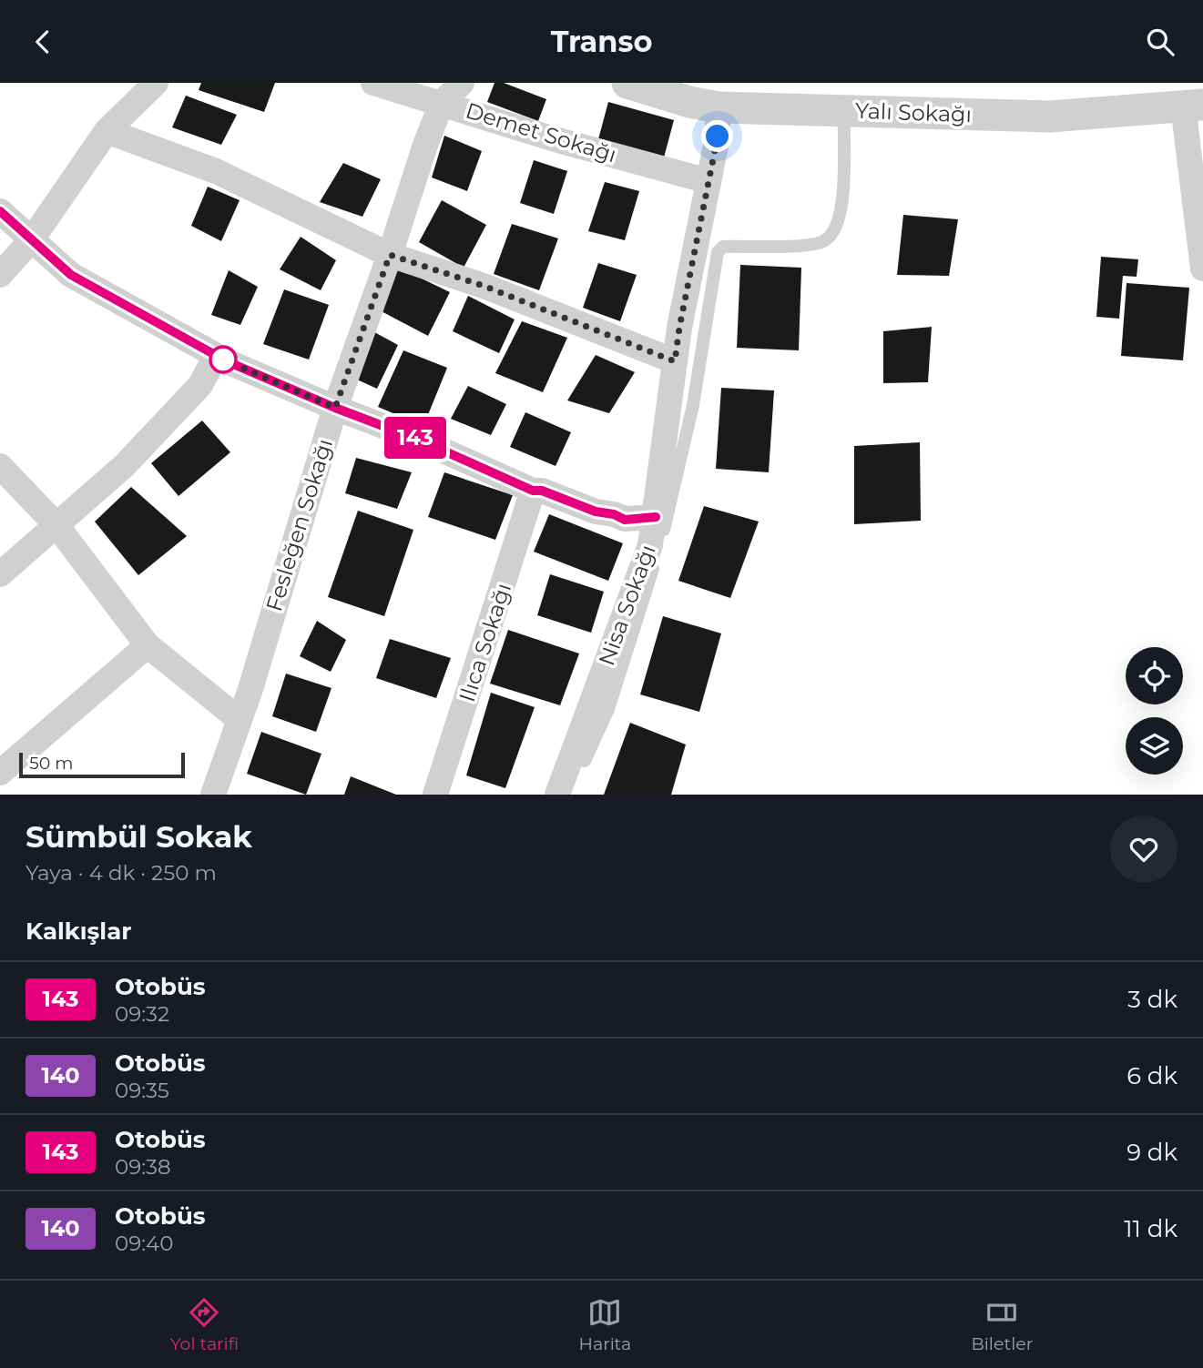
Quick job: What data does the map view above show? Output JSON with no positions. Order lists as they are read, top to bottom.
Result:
{
  "streets": {
    "street": [
      "Yalı Sokağı",
      "Demet Sokağı",
      "Fesleğen Sokağı",
      "Nisa Sokağı",
      "Ilıca Sokağı"
    ]
  },
  "crossings": [
    ["Yalı Sokağı", "Nisa Sokağı"],
    ["Demet Sokağı", "Fesleğen Sokağı"],
    ["Demet Sokağı", "Nisa Sokağı"]
  ],
  "lines": ["bus line 143"],
  "scale_bar": "50 m",
  "page": {
    "header": "Transo",
    "on_map": "143",
    "scale": "50 m",
    "heading": [
      ["Sümbül Sokak", "Yaya · 4 dk · 250 m"],
      "Kalkışlar"
    ],
    "list": [
      {
        "mark": "143",
        "name": "Otobüs",
        "note": "09:32",
        "value": "3 dk"
      },
      {
        "mark": "140",
        "name": "Otobüs",
        "note": "09:35",
        "value": "6 dk"
      },
      {
        "mark": "143",
        "name": "Otobüs",
        "note": "09:38",
        "value": "9 dk"
      },
      {
        "mark": "140",
        "name": "Otobüs",
        "note": "09:40",
        "value": "11 dk"
      }
    ],
    "tabs": ["Yol tarifi", "Harita", "Biletler"]
  }
}
